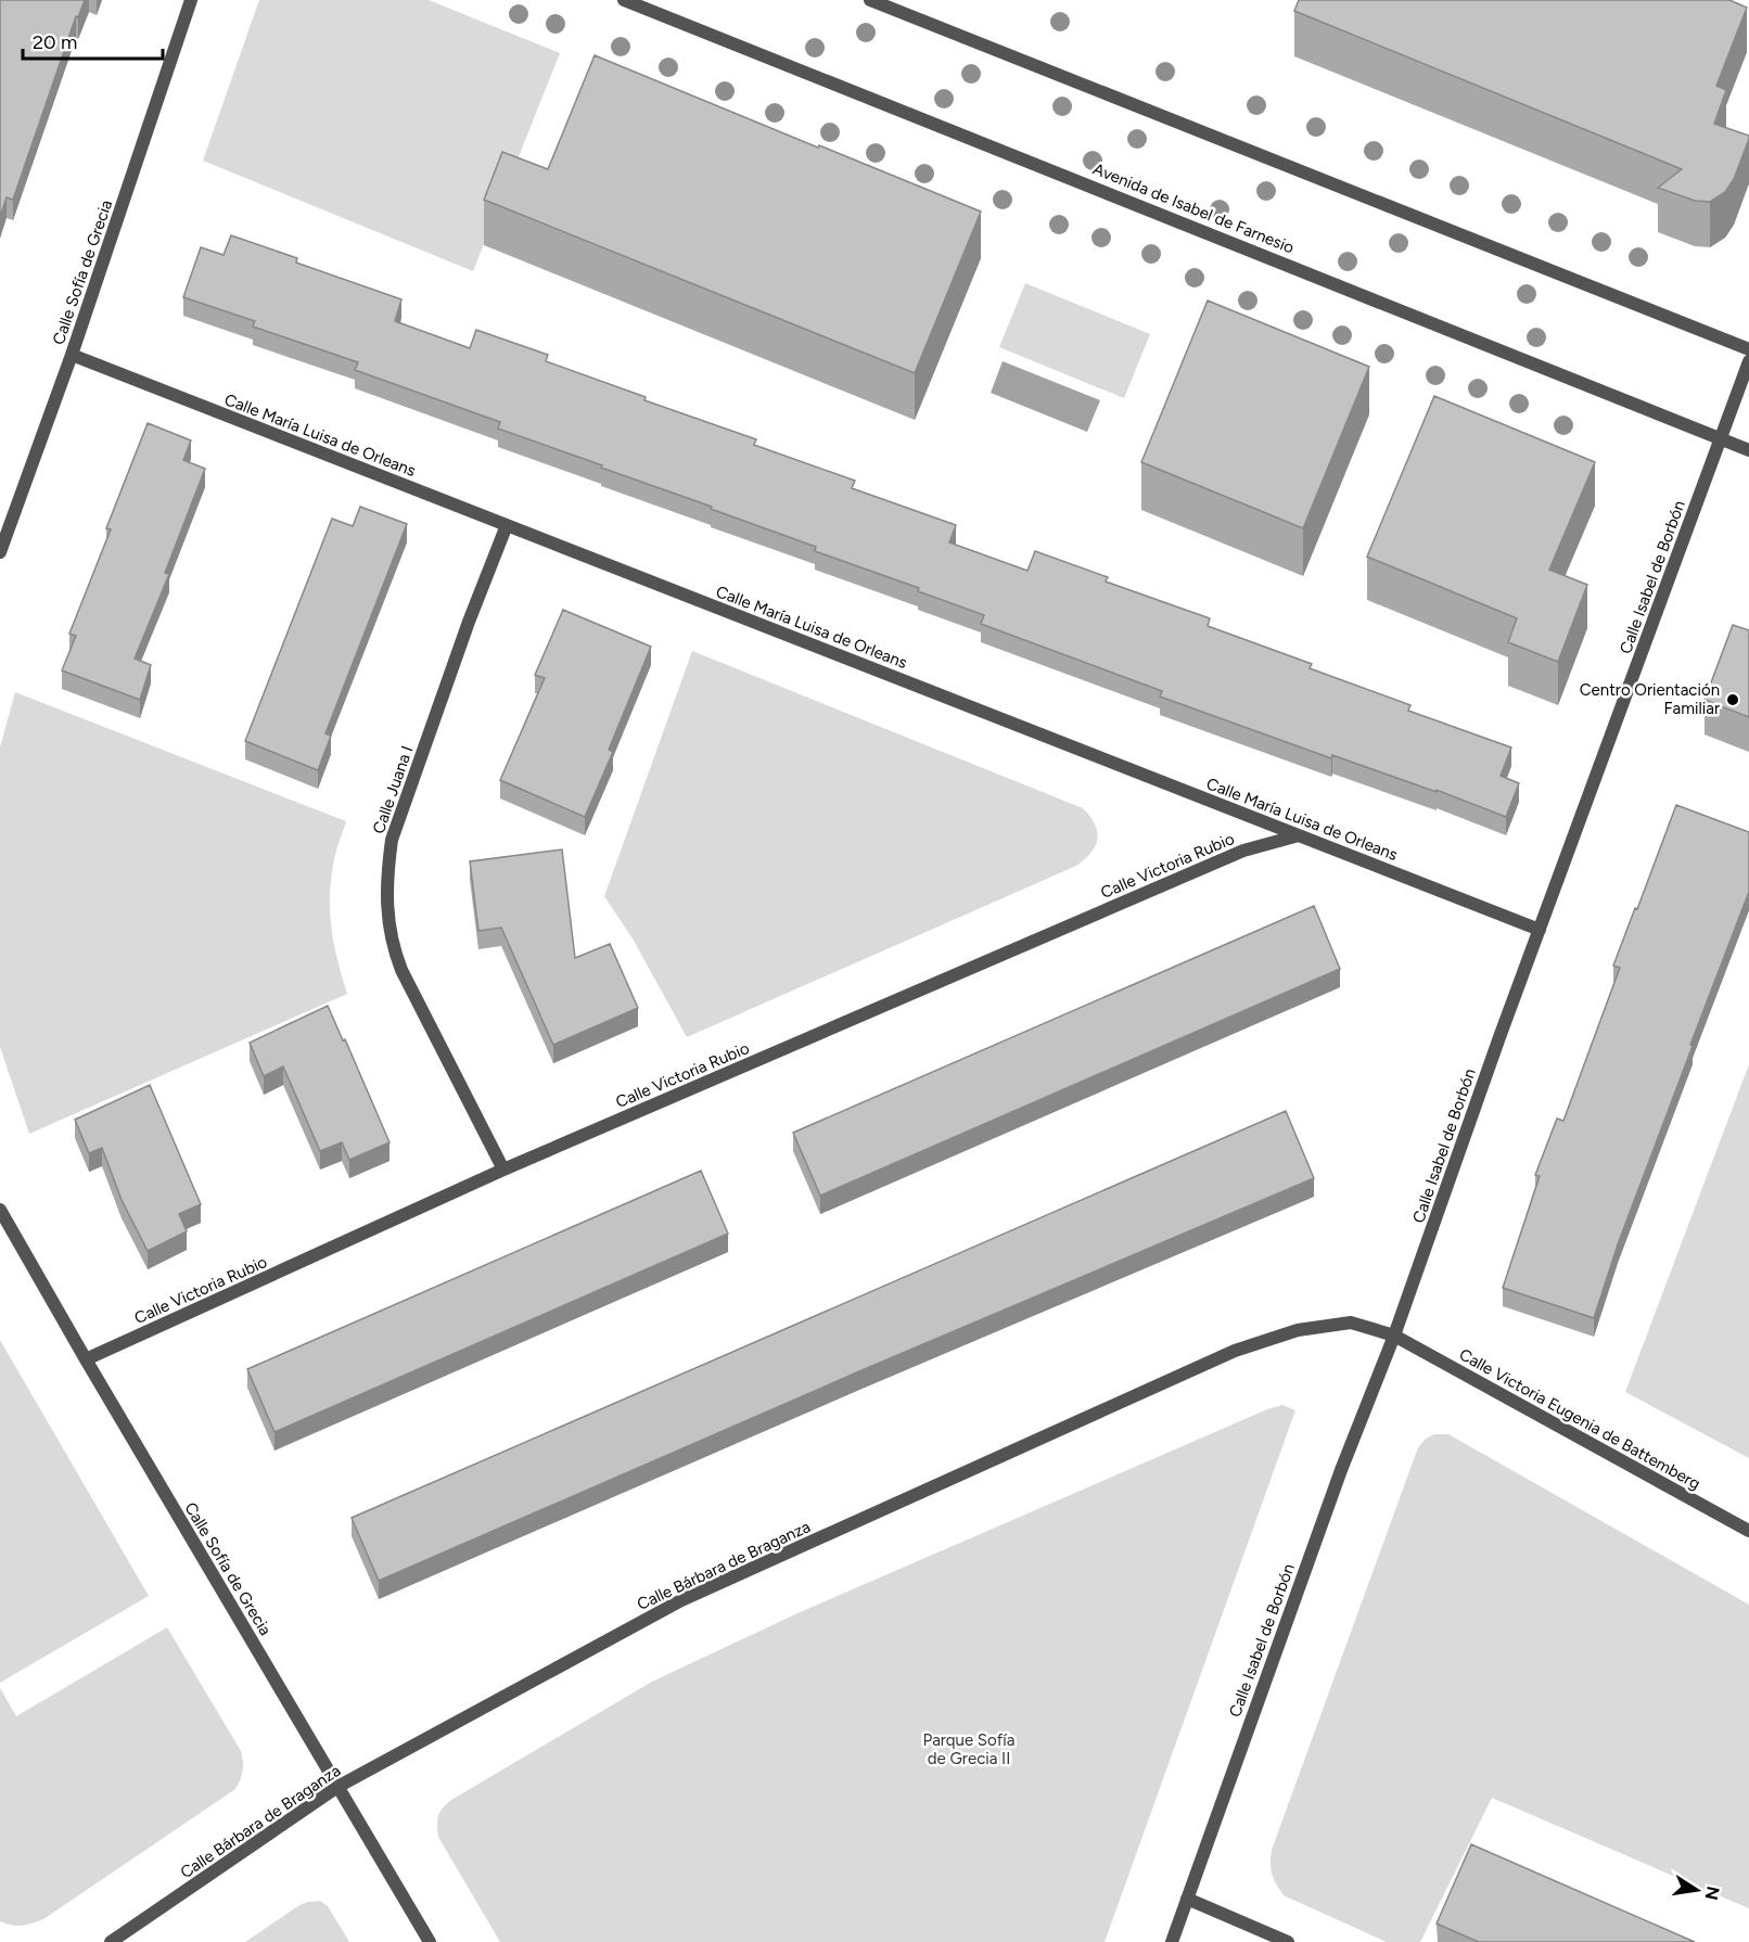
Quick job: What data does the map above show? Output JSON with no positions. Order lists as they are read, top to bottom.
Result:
{
  "streets": {
    "street": [
      "Avenida de Isabel de Farnesio",
      "Calle Sofía de Grecia",
      "Calle María Luisa de Orleans",
      "Calle Isabel de Borbón",
      "Calle Juana I",
      "Calle Victoria Rubio",
      "Calle Victoria Eugenia de Battemberg",
      "Calle Bárbara de Braganza"
    ]
  },
  "crossings": [
    ["Avenida de Isabel de Farnesio", "Calle Isabel de Borbón"],
    ["Calle Sofía de Grecia", "Calle María Luisa de Orleans"],
    ["Calle Sofía de Grecia", "Calle Victoria Rubio"],
    ["Calle Sofía de Grecia", "Calle Bárbara de Braganza"],
    ["Calle María Luisa de Orleans", "Calle Isabel de Borbón"],
    ["Calle María Luisa de Orleans", "Calle Juana I"],
    ["Calle María Luisa de Orleans", "Calle Victoria Rubio"],
    ["Calle Isabel de Borbón", "Calle Victoria Eugenia de Battemberg"],
    ["Calle Isabel de Borbón", "Calle Bárbara de Braganza"],
    ["Calle Juana I", "Calle Victoria Rubio"],
    ["Calle Victoria Eugenia de Battemberg", "Calle Bárbara de Braganza"]
  ],
  "parks": ["Parque Sofía de Grecia II"],
  "places": ["Centro Orientación Familiar"],
  "scale_bar": "20 m",
  "north": "right"
}
